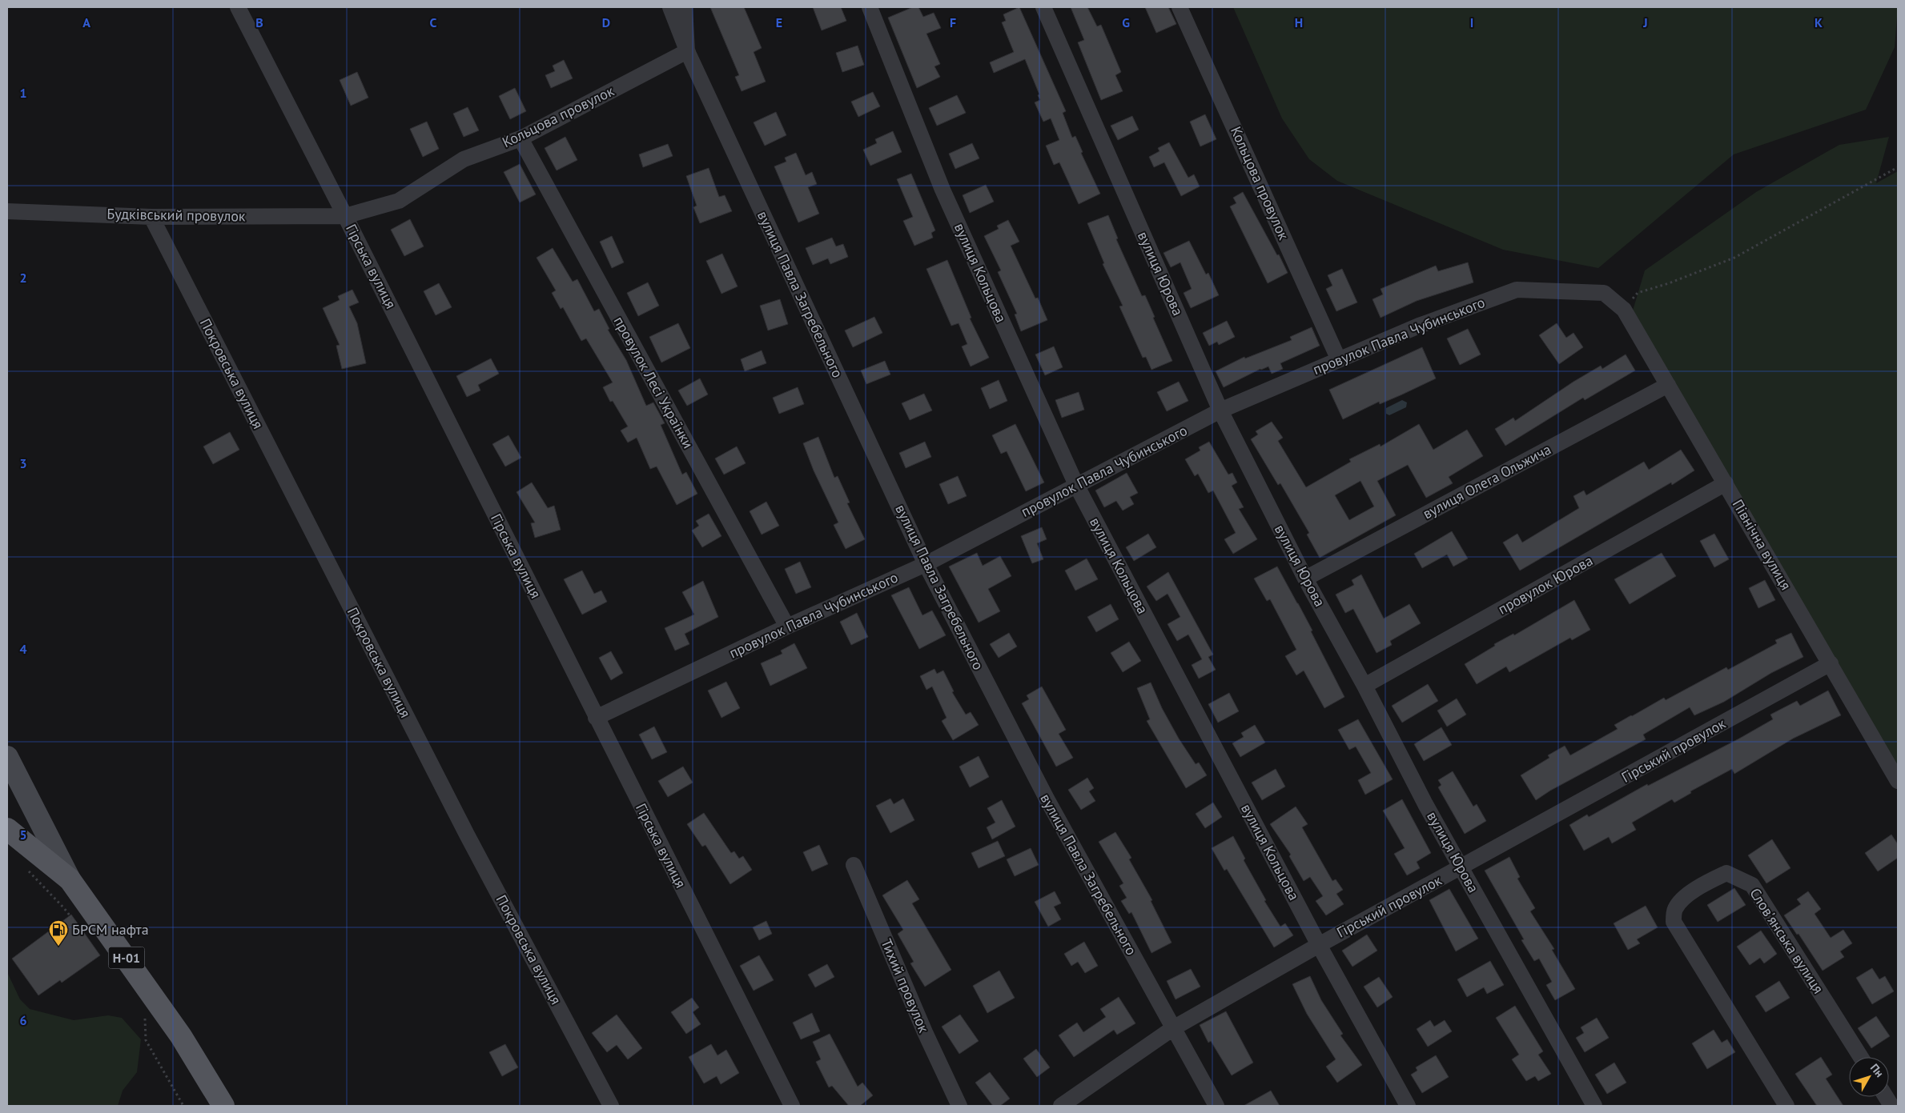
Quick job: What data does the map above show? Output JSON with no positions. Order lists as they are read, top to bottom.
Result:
{
  "streets": {
    "main road": ["Н-01"],
    "street": [
      "Кольцова провулок",
      "Будківський провулок",
      "Гірська вулиця",
      "вулиця Кольцова",
      "вулиця Юрова",
      "вулиця Павла Загребельного",
      "провулок Павла Чубинського",
      "Покровська вулиця",
      "провулок Лесі Українки",
      "вулиця Олега Ольжича",
      "Північна вулиця",
      "провулок Юрова",
      "Гірський провулок",
      "Словʼянська вулиця",
      "Тихий провулок"
    ]
  },
  "crossings": [
    ["Кольцова провулок", "Будківський провулок"],
    ["Кольцова провулок", "Гірська вулиця"],
    ["Кольцова провулок", "вулиця Павла Загребельного"],
    ["Кольцова провулок", "провулок Павла Чубинського"],
    ["Кольцова провулок", "провулок Лесі Українки"],
    ["Будківський провулок", "Гірська вулиця"],
    ["Будківський провулок", "Покровська вулиця"],
    ["Гірська вулиця", "провулок Павла Чубинського"],
    ["вулиця Кольцова", "провулок Павла Чубинського"],
    ["вулиця Кольцова", "Гірський провулок"],
    ["вулиця Юрова", "провулок Павла Чубинського"],
    ["вулиця Юрова", "вулиця Олега Ольжича"],
    ["вулиця Юрова", "провулок Юрова"],
    ["вулиця Юрова", "Гірський провулок"],
    ["вулиця Павла Загребельного", "провулок Павла Чубинського"],
    ["вулиця Павла Загребельного", "Гірський провулок"],
    ["провулок Павла Чубинського", "провулок Лесі Українки"],
    ["провулок Павла Чубинського", "Північна вулиця"],
    ["вулиця Олега Ольжича", "Північна вулиця"],
    ["Північна вулиця", "провулок Юрова"],
    ["Північна вулиця", "Гірський провулок"]
  ],
  "places": {
    "fuel station": ["БРСМ нафта"]
  },
  "north": "top right",
  "grid": {
    "columns": [
      "A",
      "B",
      "C",
      "D",
      "E",
      "F",
      "G",
      "H",
      "I",
      "J",
      "K"
    ],
    "rows": [
      "1",
      "2",
      "3",
      "4",
      "5",
      "6"
    ]
  }
}
